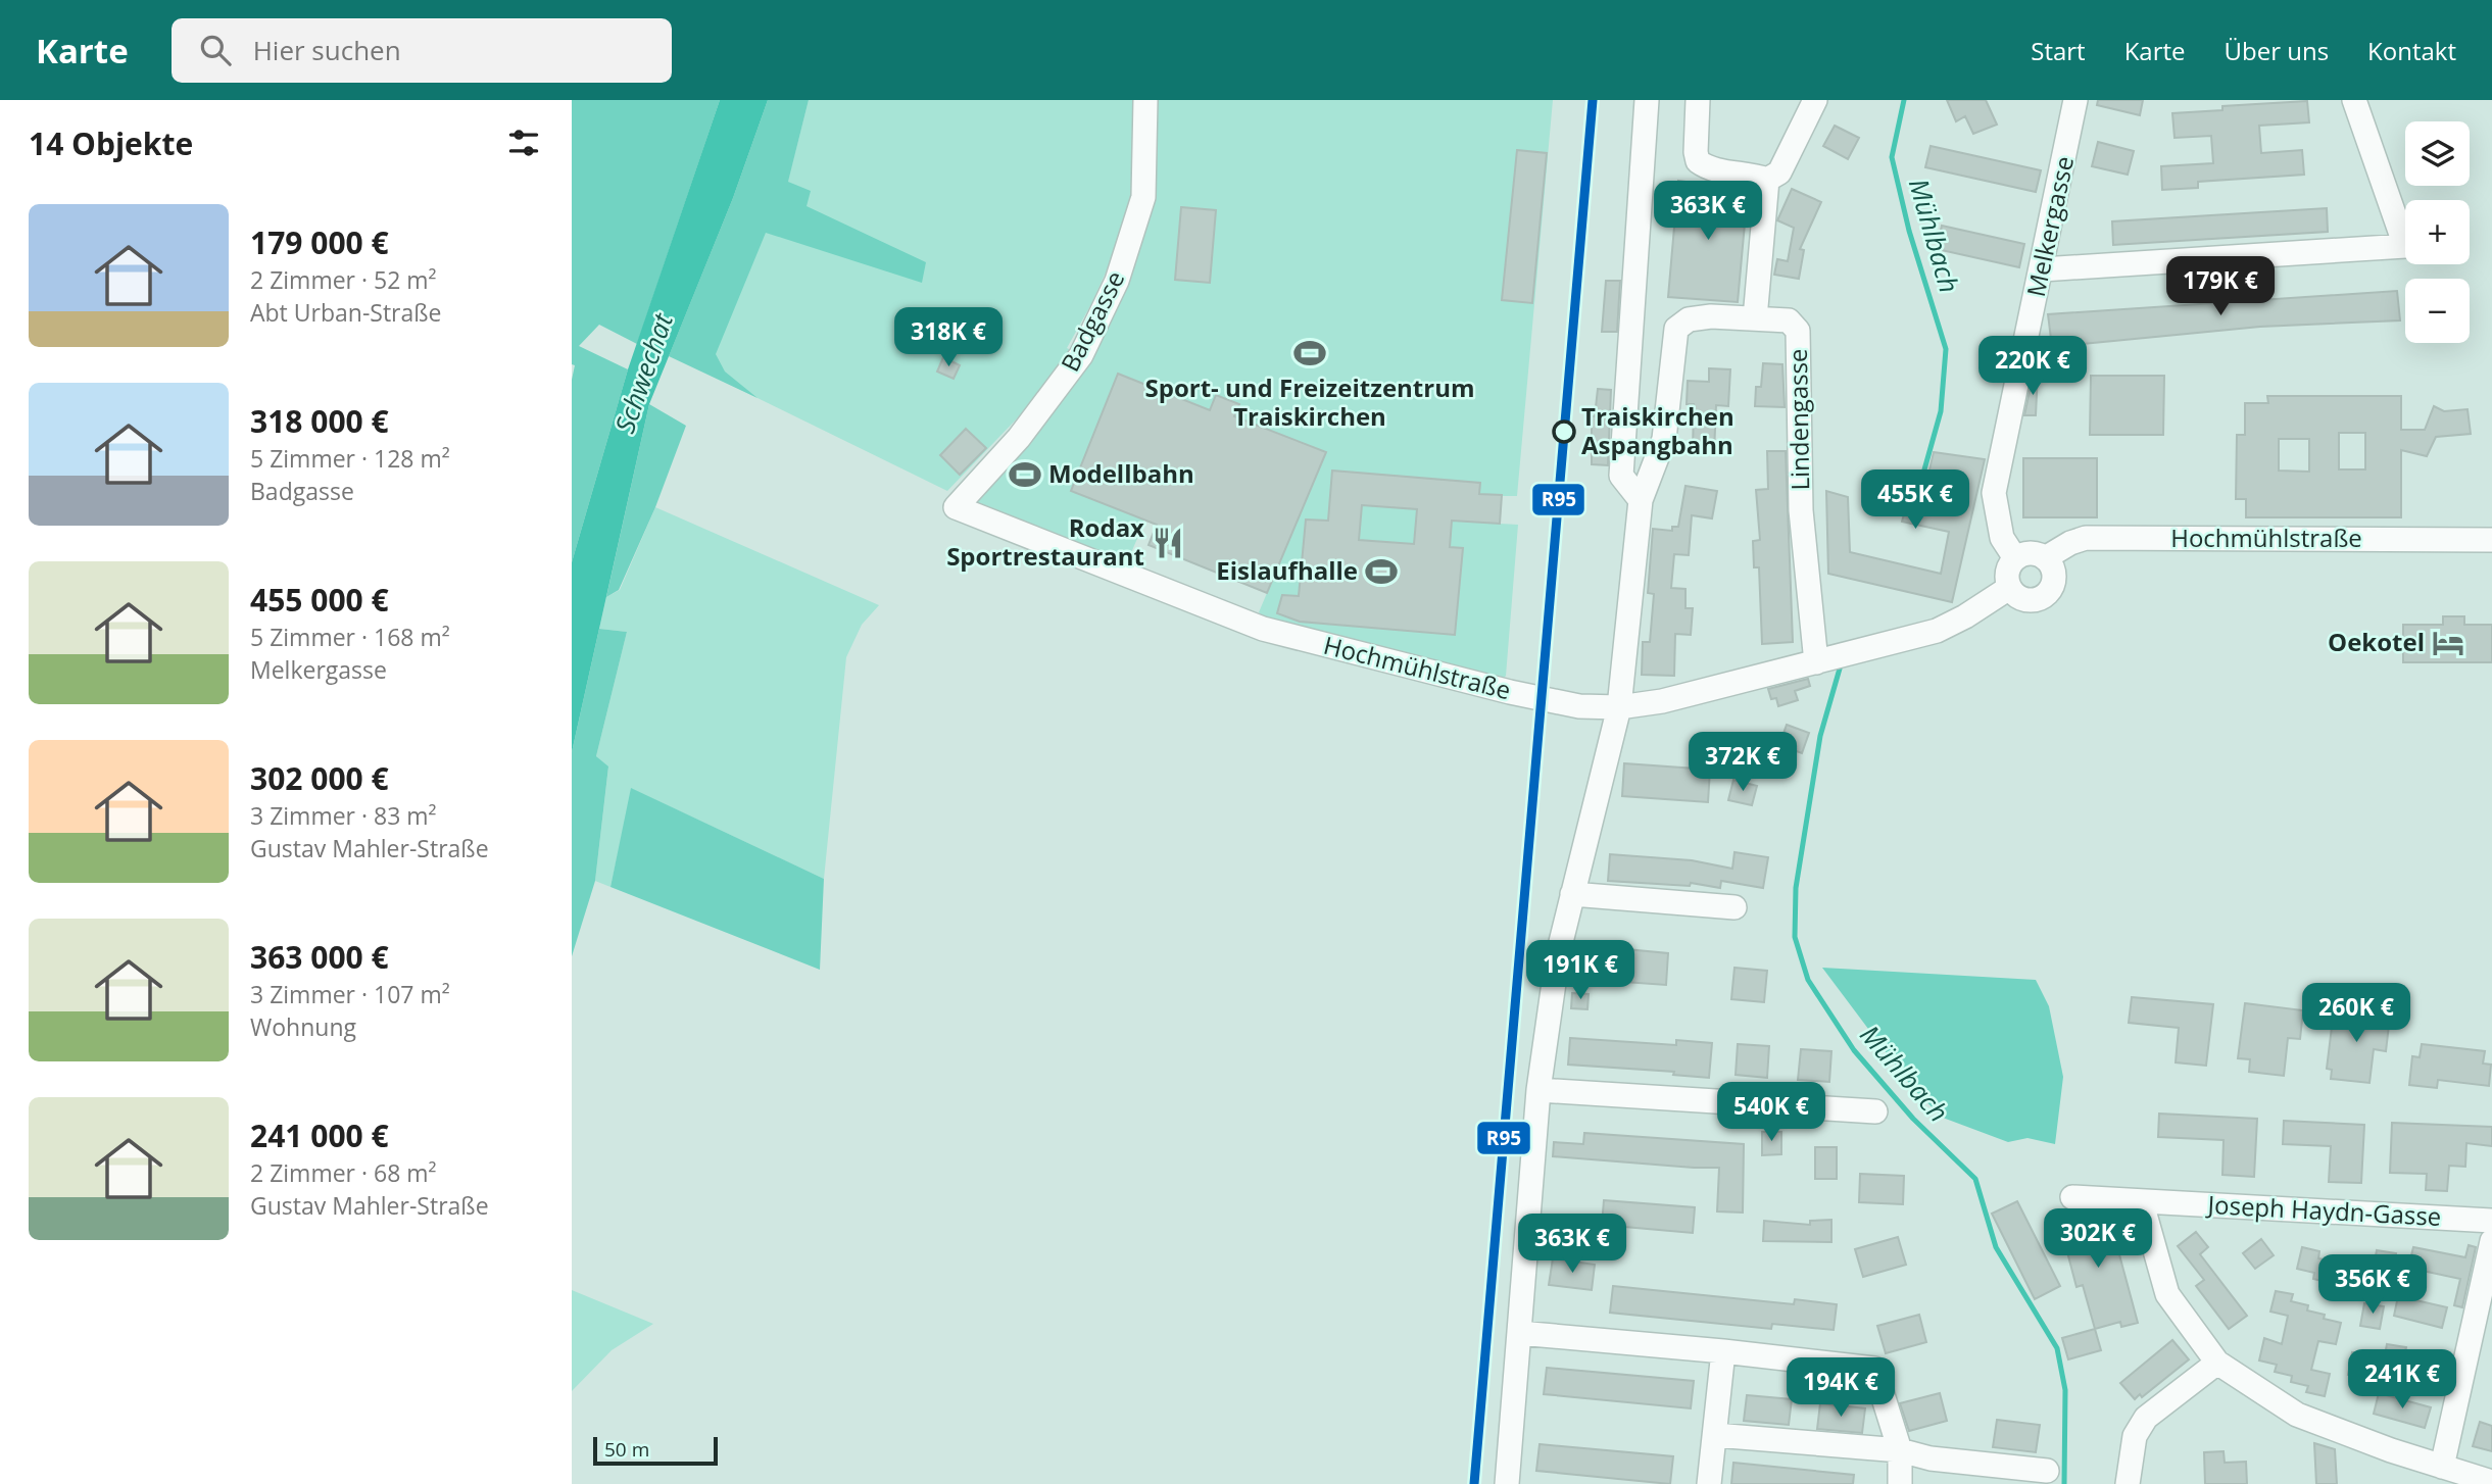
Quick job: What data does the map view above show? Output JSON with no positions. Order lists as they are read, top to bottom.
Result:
{
  "streets": {
    "street": [
      "Melkergasse",
      "Badgasse",
      "Lindengasse",
      "Hochmühlstraße",
      "Joseph Haydn-Gasse"
    ]
  },
  "crossings": [
    ["Melkergasse", "Hochmühlstraße"],
    ["Badgasse", "Hochmühlstraße"],
    ["Lindengasse", "Hochmühlstraße"]
  ],
  "water": ["Mühlbach", "Schwechat"],
  "places": {
    "sports": ["Sport- und Freizeitzentrum Traiskirchen", "Modellbahn", "Eislaufhalle"],
    "other": ["Traiskirchen Aspangbahn"],
    "restaurant": ["Rodax Sportrestaurant"],
    "hotel": ["Oekotel"]
  },
  "lines": ["transit line R95"],
  "scale_bar": "50 m",
  "page": {
    "header": "Karte",
    "search": "Hier suchen",
    "nav": [
      "Start",
      "Karte",
      "Über uns",
      "Kontakt"
    ],
    "heading": "14 Objekte",
    "map_buttons": ["+", "−"],
    "price": [
      "363K €",
      "179K €",
      "318K €",
      "220K €",
      "455K €",
      "372K €",
      "191K €",
      "260K €",
      "540K €",
      "302K €",
      "363K €",
      "356K €",
      "241K €",
      "194K €"
    ],
    "list": [
      {
        "name": "179 000 €",
        "note": "2 Zimmer · 52 m² · Abt Urban-Straße"
      },
      {
        "name": "318 000 €",
        "note": "5 Zimmer · 128 m² · Badgasse"
      },
      {
        "name": "455 000 €",
        "note": "5 Zimmer · 168 m² · Melkergasse"
      },
      {
        "name": "302 000 €",
        "note": "3 Zimmer · 83 m² · Gustav Mahler-Straße"
      },
      {
        "name": "363 000 €",
        "note": "3 Zimmer · 107 m² · Wohnung"
      },
      {
        "name": "241 000 €",
        "note": "2 Zimmer · 68 m² · Gustav Mahler-Straße"
      }
    ],
    "scale": "50 m"
  }
}
